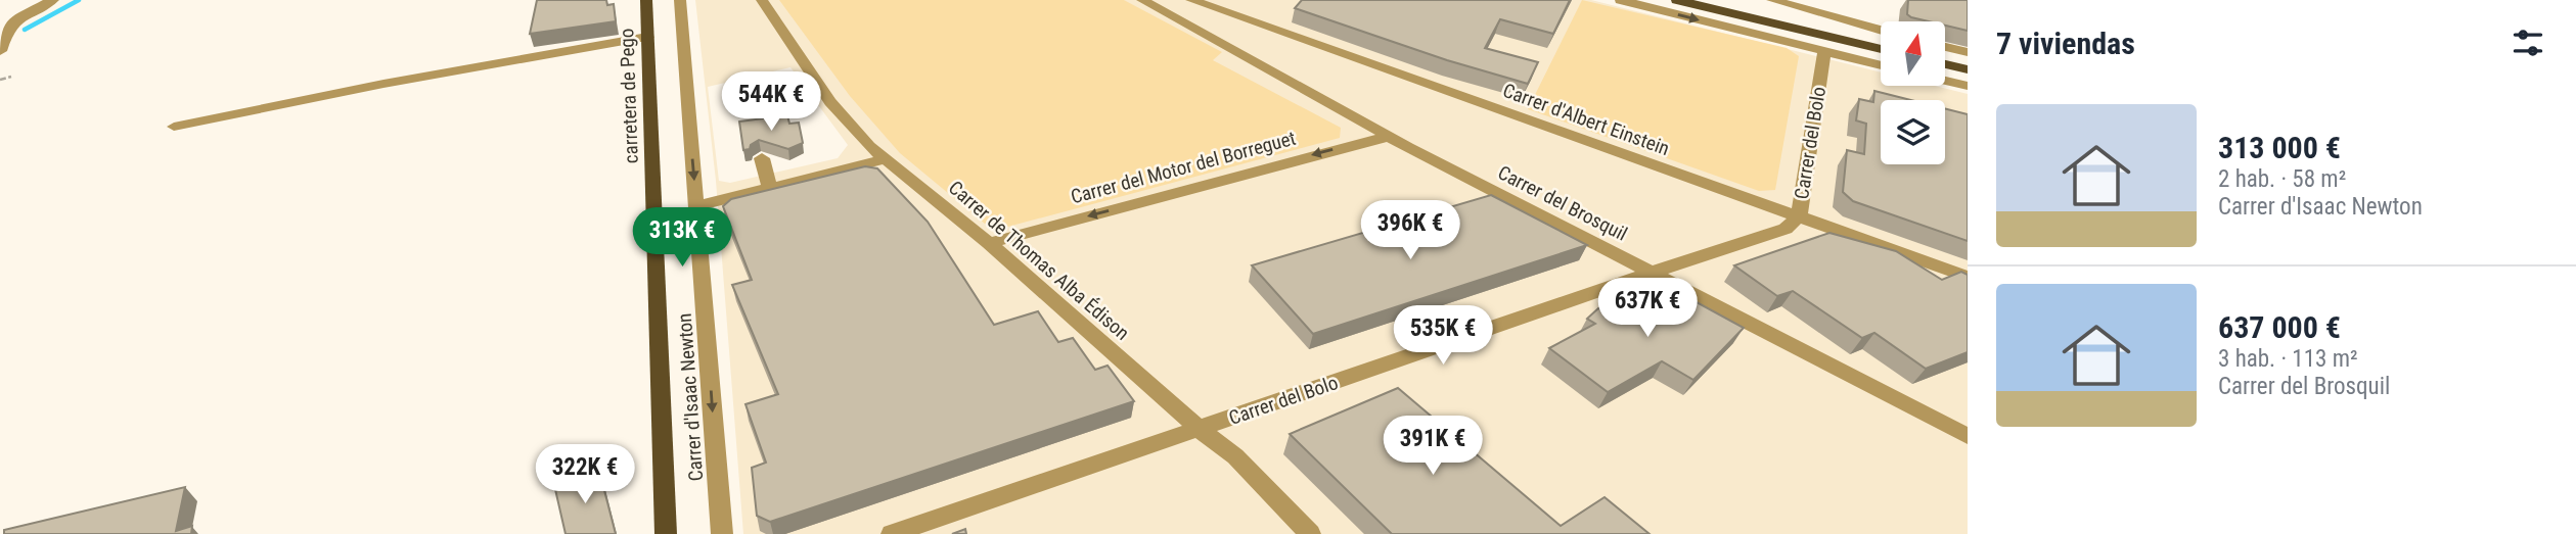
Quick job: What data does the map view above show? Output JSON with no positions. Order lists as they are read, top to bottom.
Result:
{
  "streets": {
    "main road": ["carretera de Pego"],
    "street": [
      "Carrer d'Albert Einstein",
      "Carrer del Bolo",
      "Carrer del Motor del Borreguet",
      "Carrer del Brosquil",
      "Carrer de Thomas Alba Édison",
      "Carrer d'Isaac Newton"
    ]
  },
  "crossings": [
    ["Carrer d'Albert Einstein", "Carrer del Bolo"],
    ["Carrer del Bolo", "Carrer del Brosquil"],
    ["Carrer del Bolo", "Carrer de Thomas Alba Édison"],
    ["Carrer del Motor del Borreguet", "Carrer del Brosquil"],
    ["Carrer del Motor del Borreguet", "Carrer de Thomas Alba Édison"]
  ],
  "one_way": ["Carrer del Motor del Borreguet", "Carrer d'Isaac Newton"],
  "north": "top",
  "page": {
    "heading": "7 viviendas",
    "price": [
      "544K €",
      "396K €",
      "313K €",
      "637K €",
      "535K €",
      "391K €",
      "322K €"
    ],
    "list": [
      {
        "name": "313 000 €",
        "note": "2 hab. · 58 m² · Carrer d'Isaac Newton"
      },
      {
        "name": "637 000 €",
        "note": "3 hab. · 113 m² · Carrer del Brosquil"
      }
    ]
  }
}
